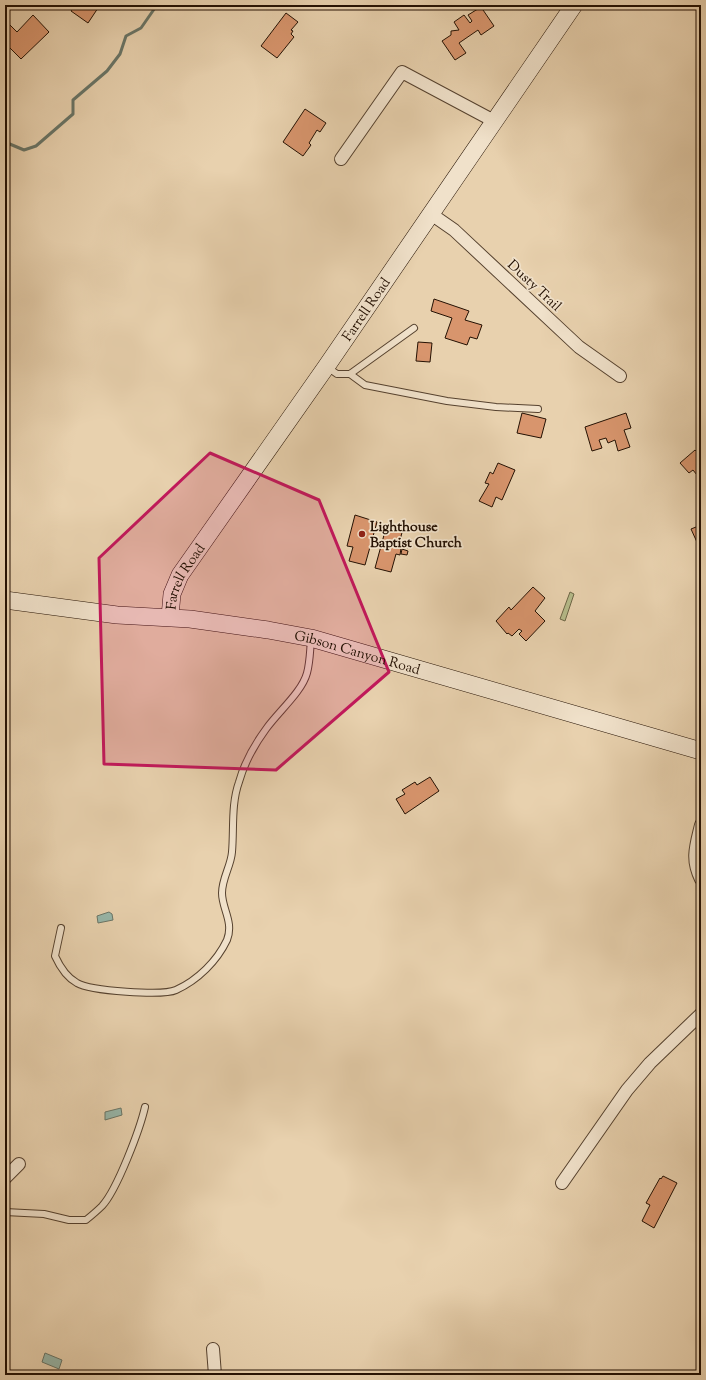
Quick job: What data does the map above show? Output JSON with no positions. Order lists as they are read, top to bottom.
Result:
{
  "streets": {
    "street": ["Dusty Trail", "Farrell Road", "Gibson Canyon Road"]
  },
  "crossings": [
    ["Dusty Trail", "Farrell Road"],
    ["Farrell Road", "Gibson Canyon Road"]
  ],
  "places": ["Lighthouse Baptist Church"]
}
